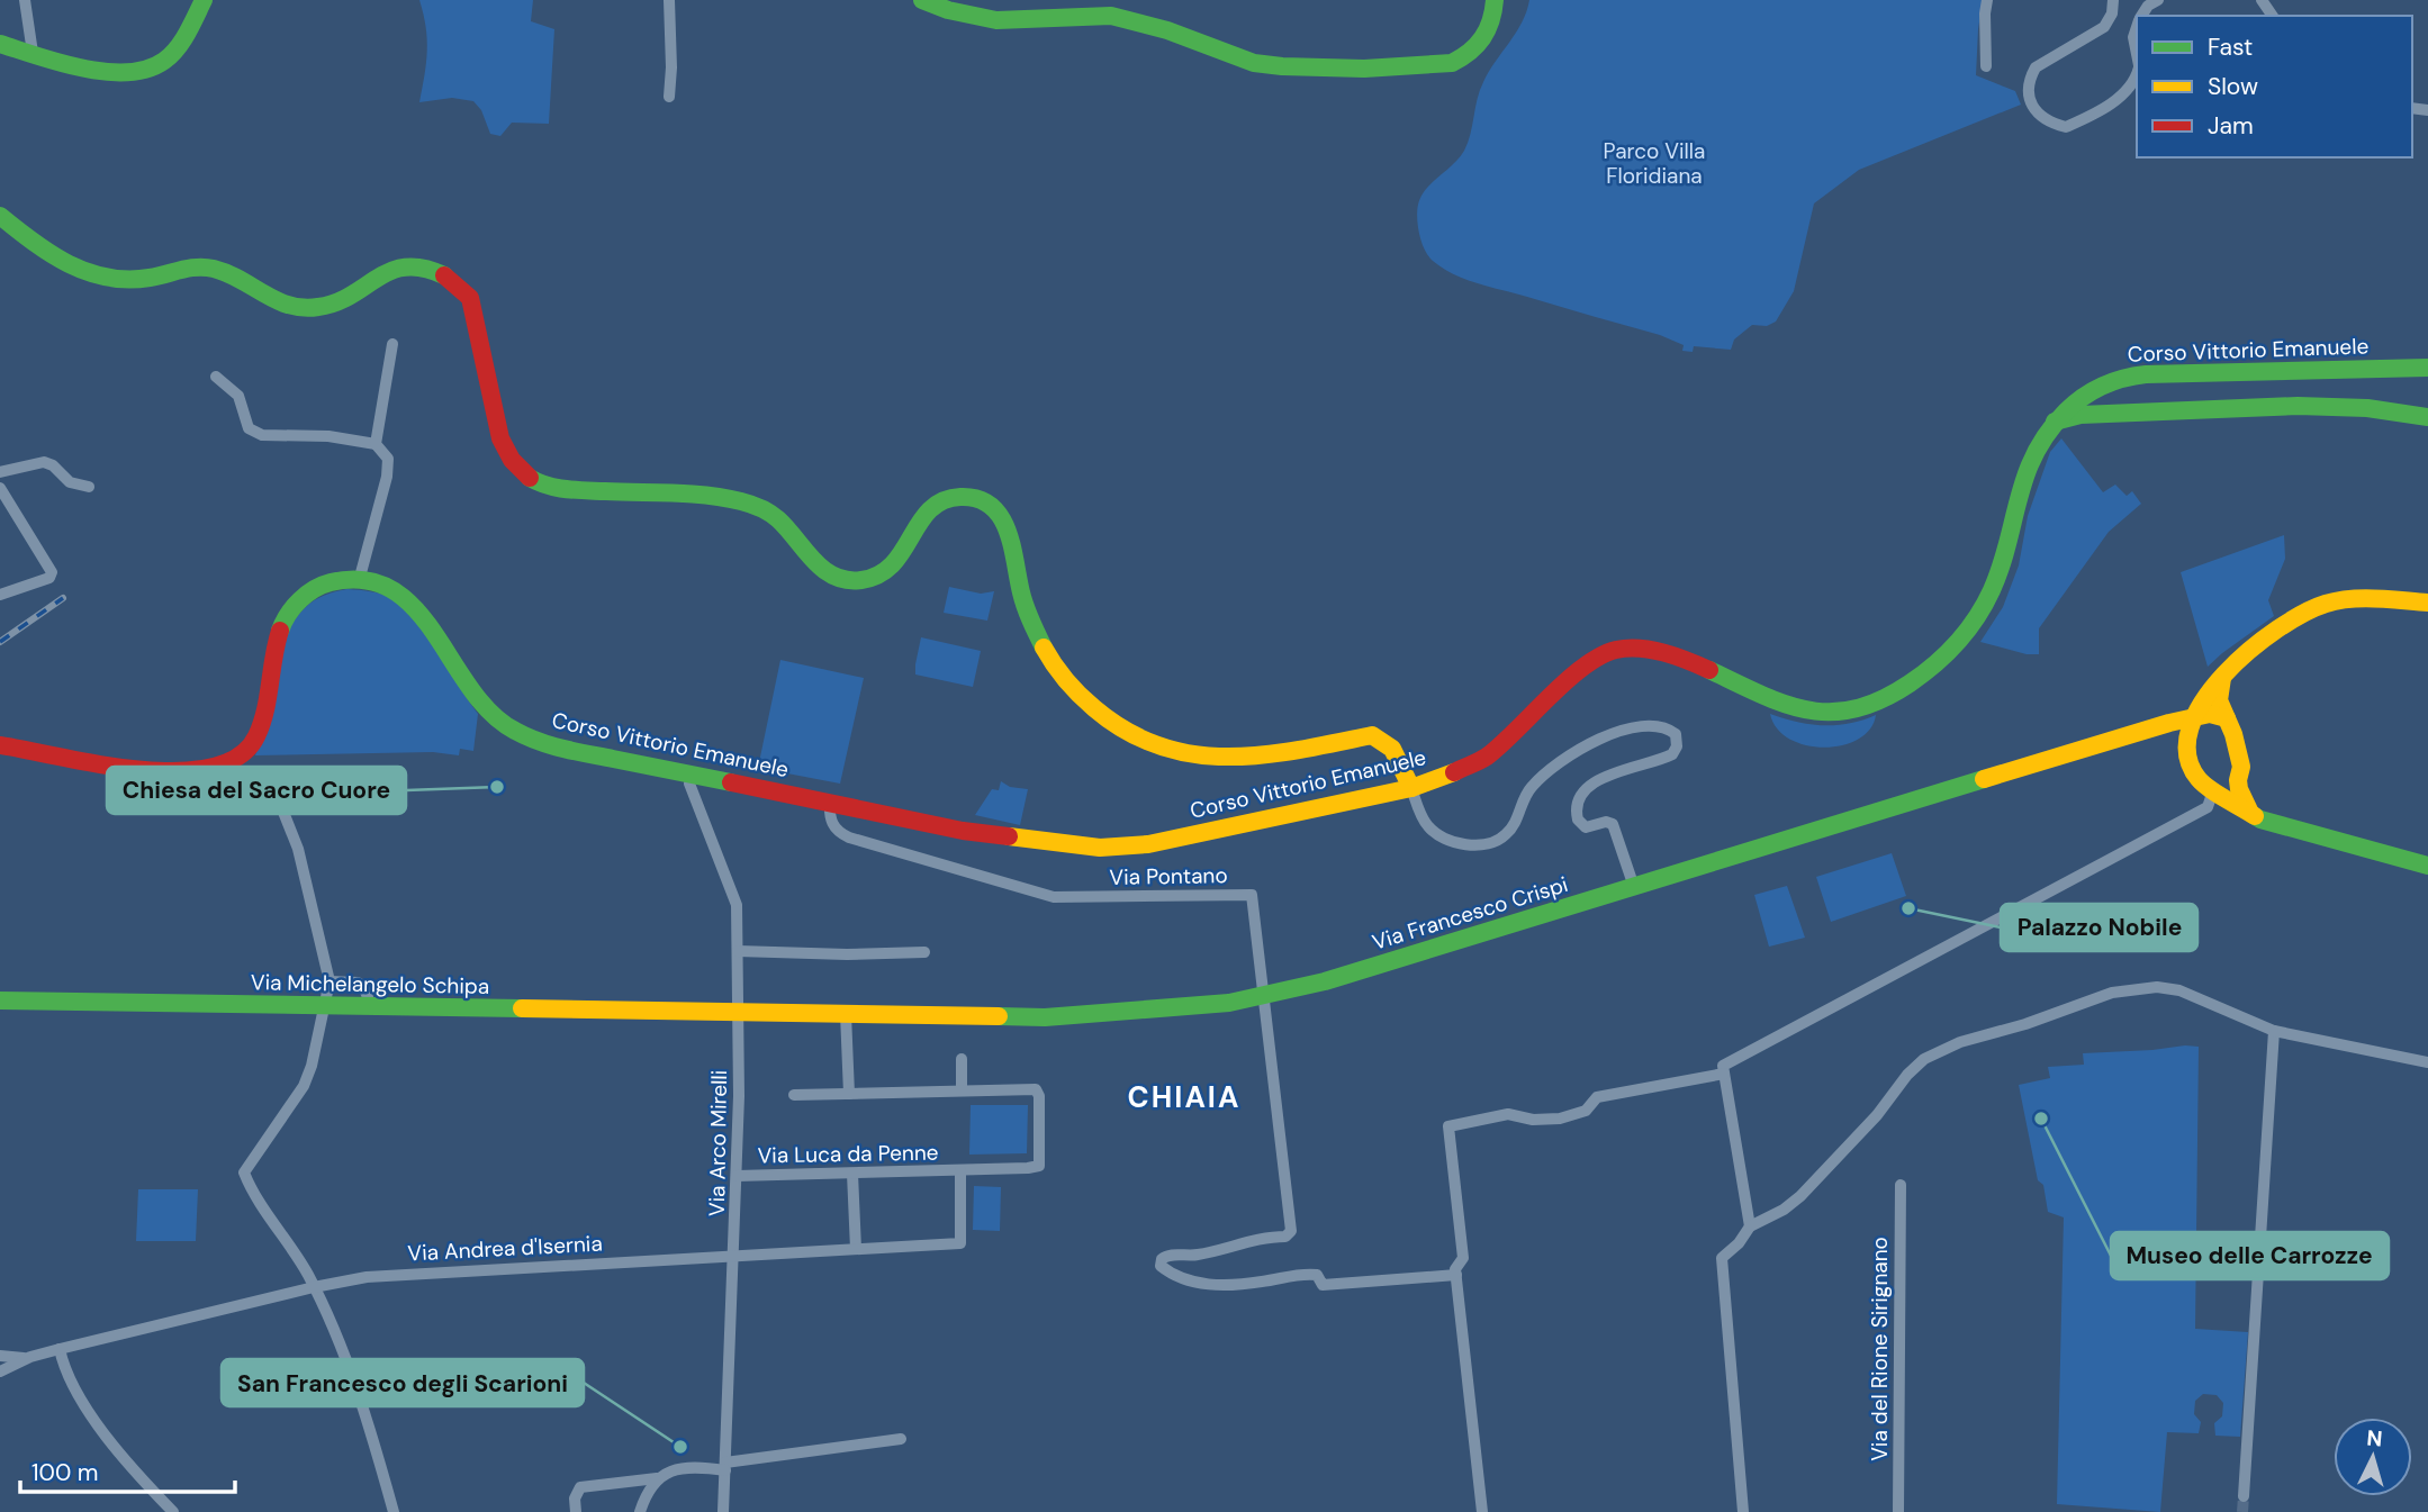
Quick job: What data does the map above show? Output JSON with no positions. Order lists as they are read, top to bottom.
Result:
{
  "streets": {
    "main road": ["Corso Vittorio Emanuele", "Via Francesco Crispi", "Via Michelangelo Schipa"],
    "street": [
      "Via Pontano",
      "Via Arco Mirelli",
      "Via Luca da Penne",
      "Via Andrea d'Isernia",
      "Via del Rione Sirignano"
    ]
  },
  "crossings": [
    ["Corso Vittorio Emanuele", "Via Pontano"],
    ["Via Pontano", "Via Francesco Crispi"],
    ["Via Francesco Crispi", "Via Michelangelo Schipa"],
    ["Via Francesco Crispi", "Via Arco Mirelli"],
    ["Via Michelangelo Schipa", "Via Arco Mirelli"],
    ["Via Arco Mirelli", "Via Luca da Penne"],
    ["Via Arco Mirelli", "Via Andrea d'Isernia"],
    ["Via Luca da Penne", "Via Andrea d'Isernia"]
  ],
  "districts": ["CHIAIA"],
  "parks": ["Parco Villa Floridiana"],
  "places": [
    "Chiesa del Sacro Cuore",
    "Palazzo Nobile",
    "Museo delle Carrozze",
    "San Francesco degli Scarioni"
  ],
  "legend": ["Fast", "Slow", "Jam"],
  "scale_bar": "100 m",
  "north": "top"
}
